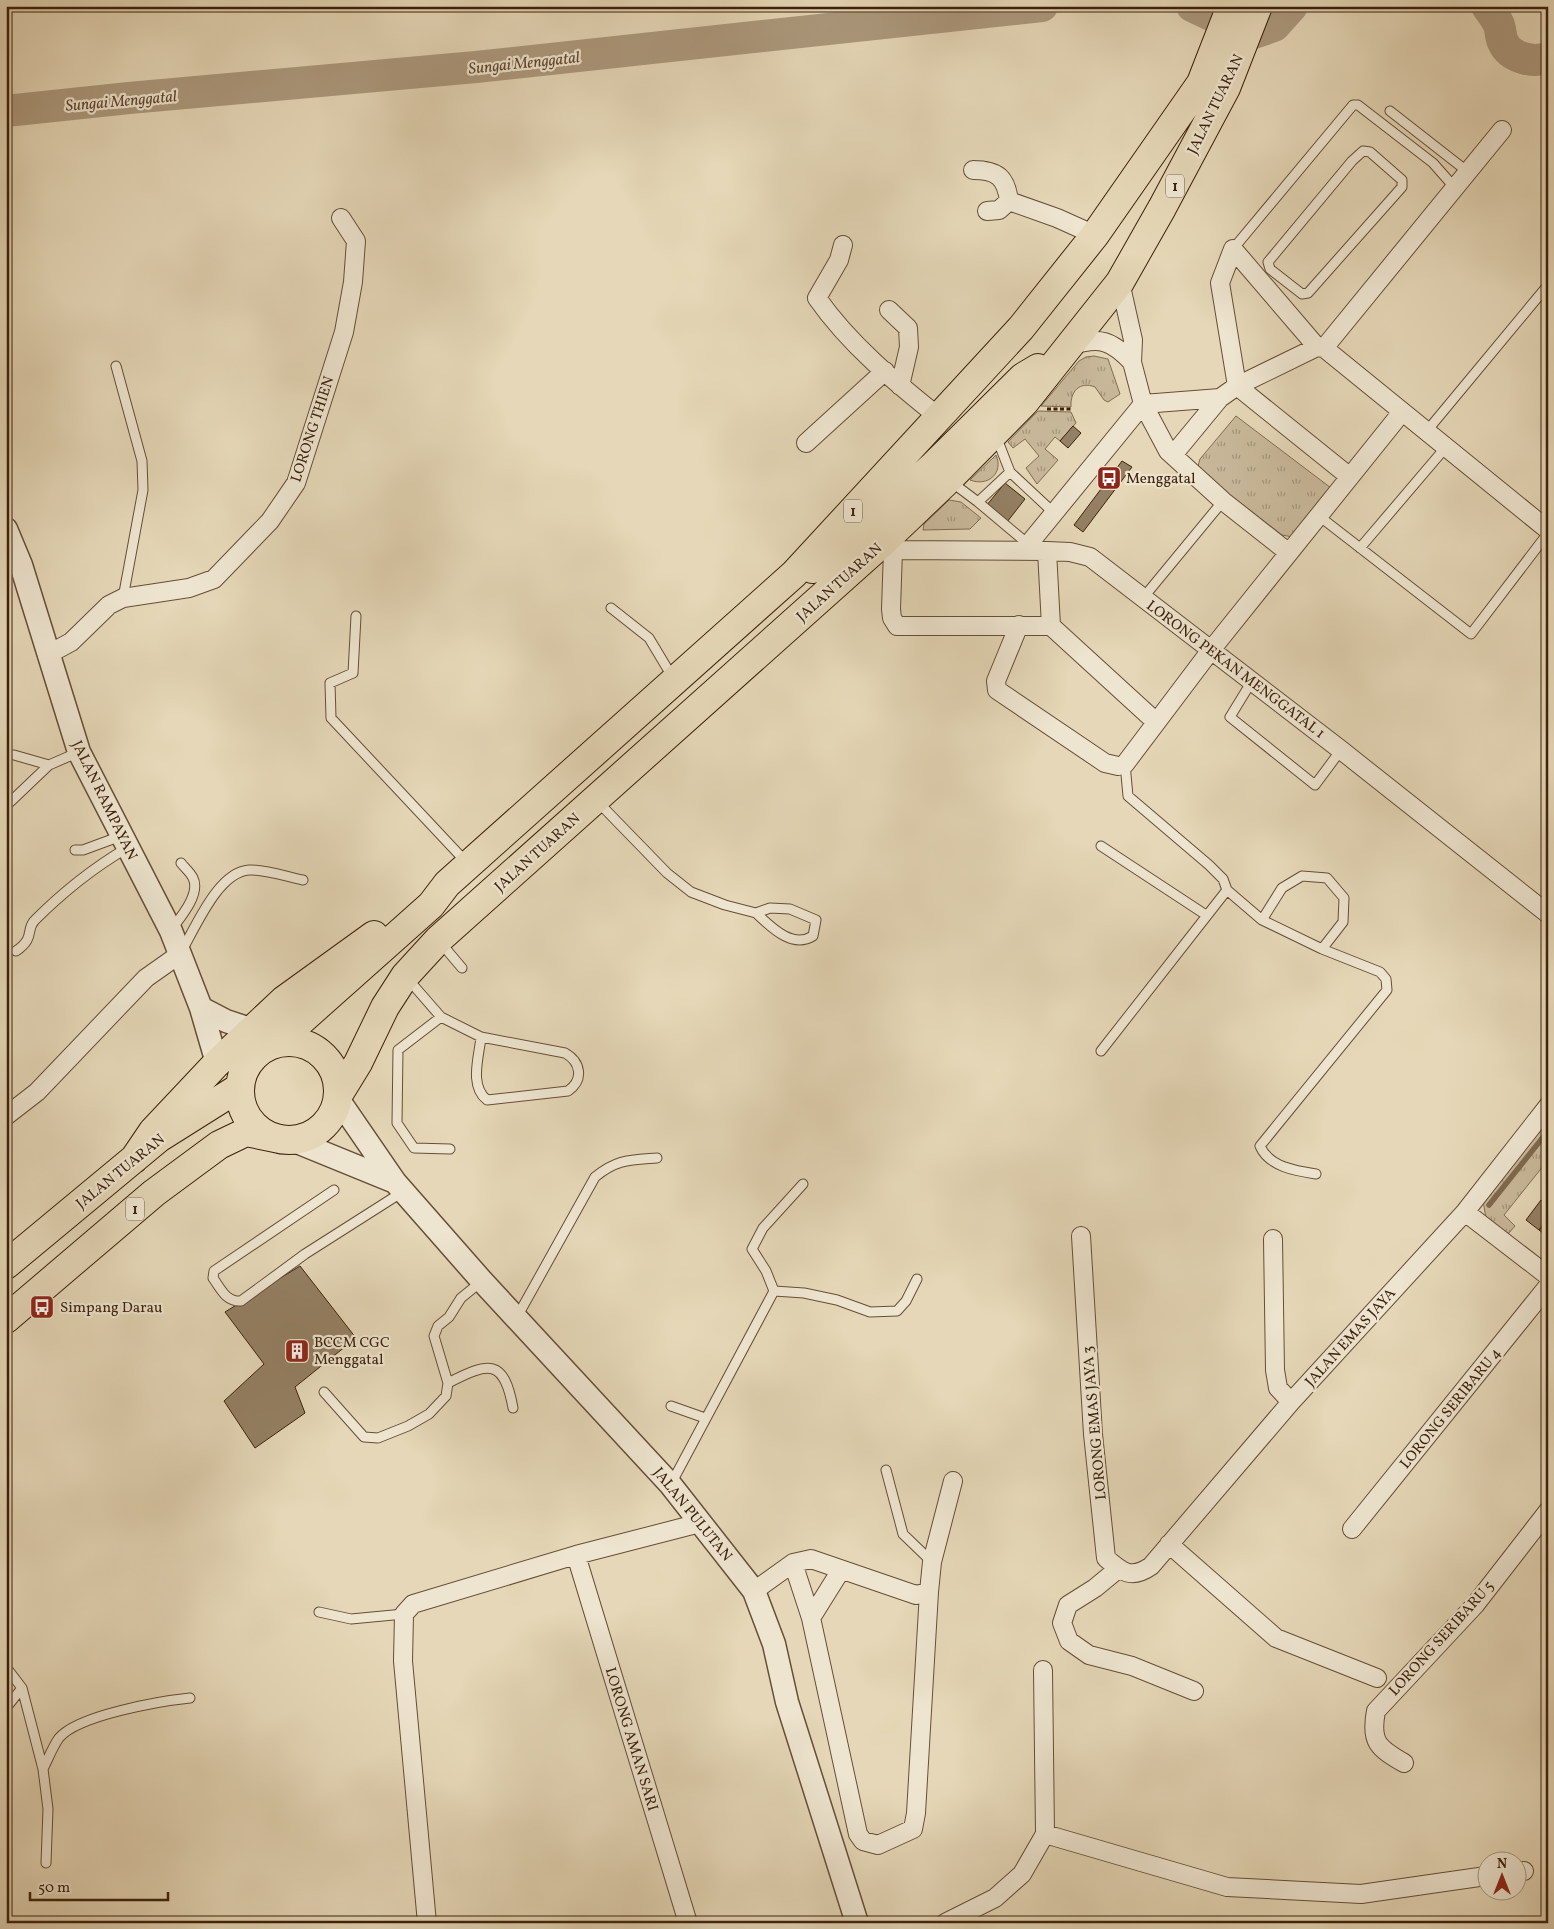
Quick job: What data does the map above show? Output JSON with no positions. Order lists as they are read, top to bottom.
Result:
{
  "streets": {
    "main road": ["JALAN TUARAN", "1"],
    "street": [
      "LORONG THIEN",
      "LORONG PEKAN MENGGATAL 1",
      "JALAN RAMPAYAN",
      "JALAN EMAS JAYA",
      "LORONG SERIBARU 4",
      "LORONG EMAS JAYA 3",
      "JALAN PULUTAN",
      "LORONG SERIBARU 5",
      "LORONG AMAN SARI"
    ]
  },
  "crossings": [
    ["JALAN TUARAN", "1"],
    ["JALAN TUARAN", "LORONG PEKAN MENGGATAL 1"],
    ["JALAN TUARAN", "JALAN PULUTAN"],
    ["1", "JALAN PULUTAN"],
    ["LORONG THIEN", "JALAN RAMPAYAN"],
    ["JALAN EMAS JAYA", "LORONG EMAS JAYA 3"]
  ],
  "water": ["Sungai Menggatal"],
  "places": {
    "bus stop": ["Menggatal", "Simpang Darau"],
    "building": ["BCCM CGC Menggatal"]
  },
  "scale_bar": "50 m",
  "north": "top"
}
